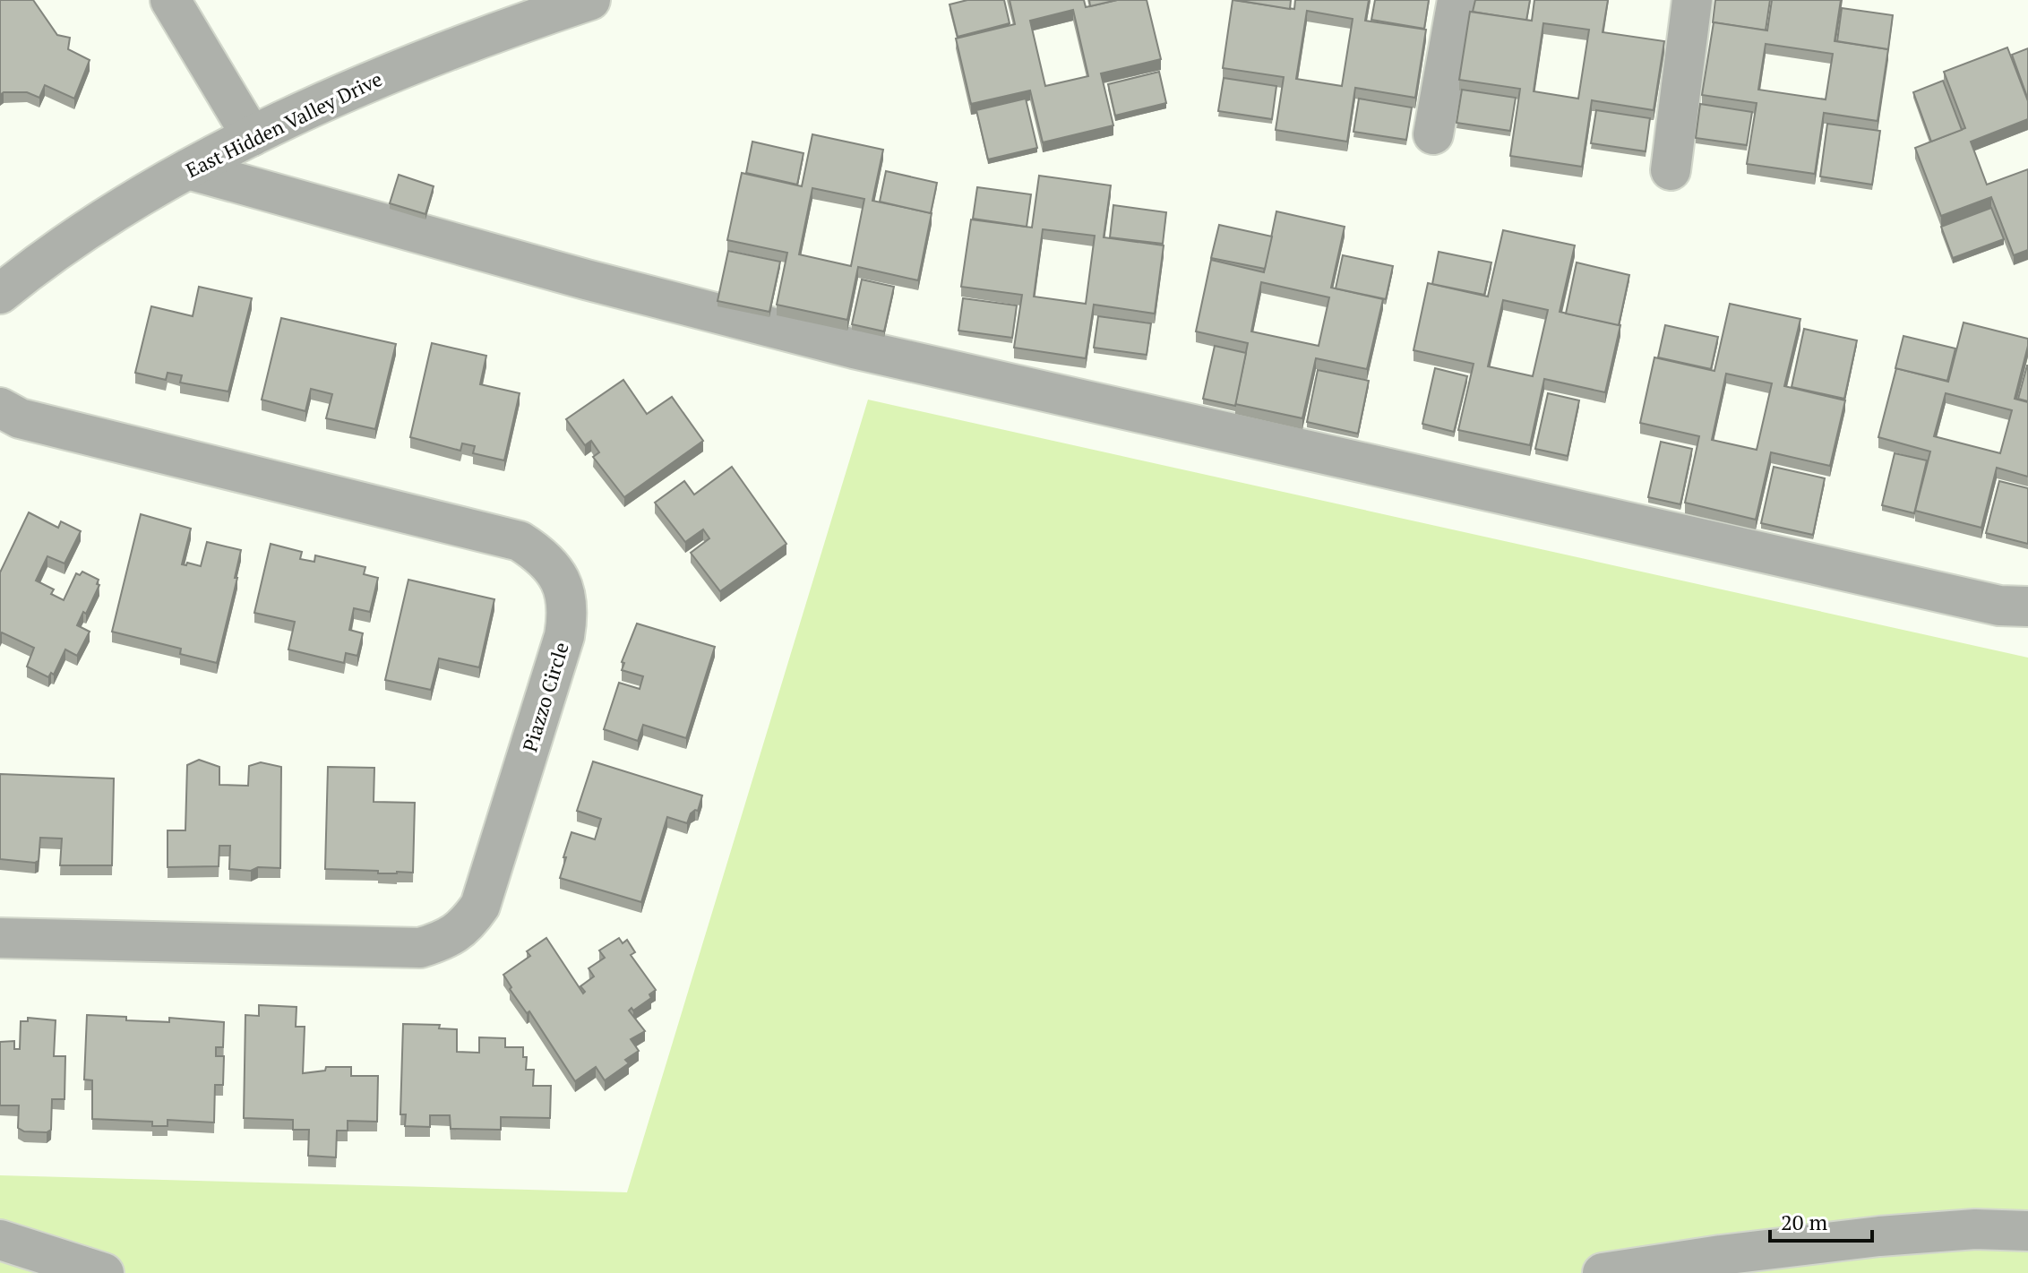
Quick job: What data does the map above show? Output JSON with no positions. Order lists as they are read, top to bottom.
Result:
{
  "streets": {
    "street": ["East Hidden Valley Drive", "Piazzo Circle"]
  },
  "scale_bar": "20 m"
}
